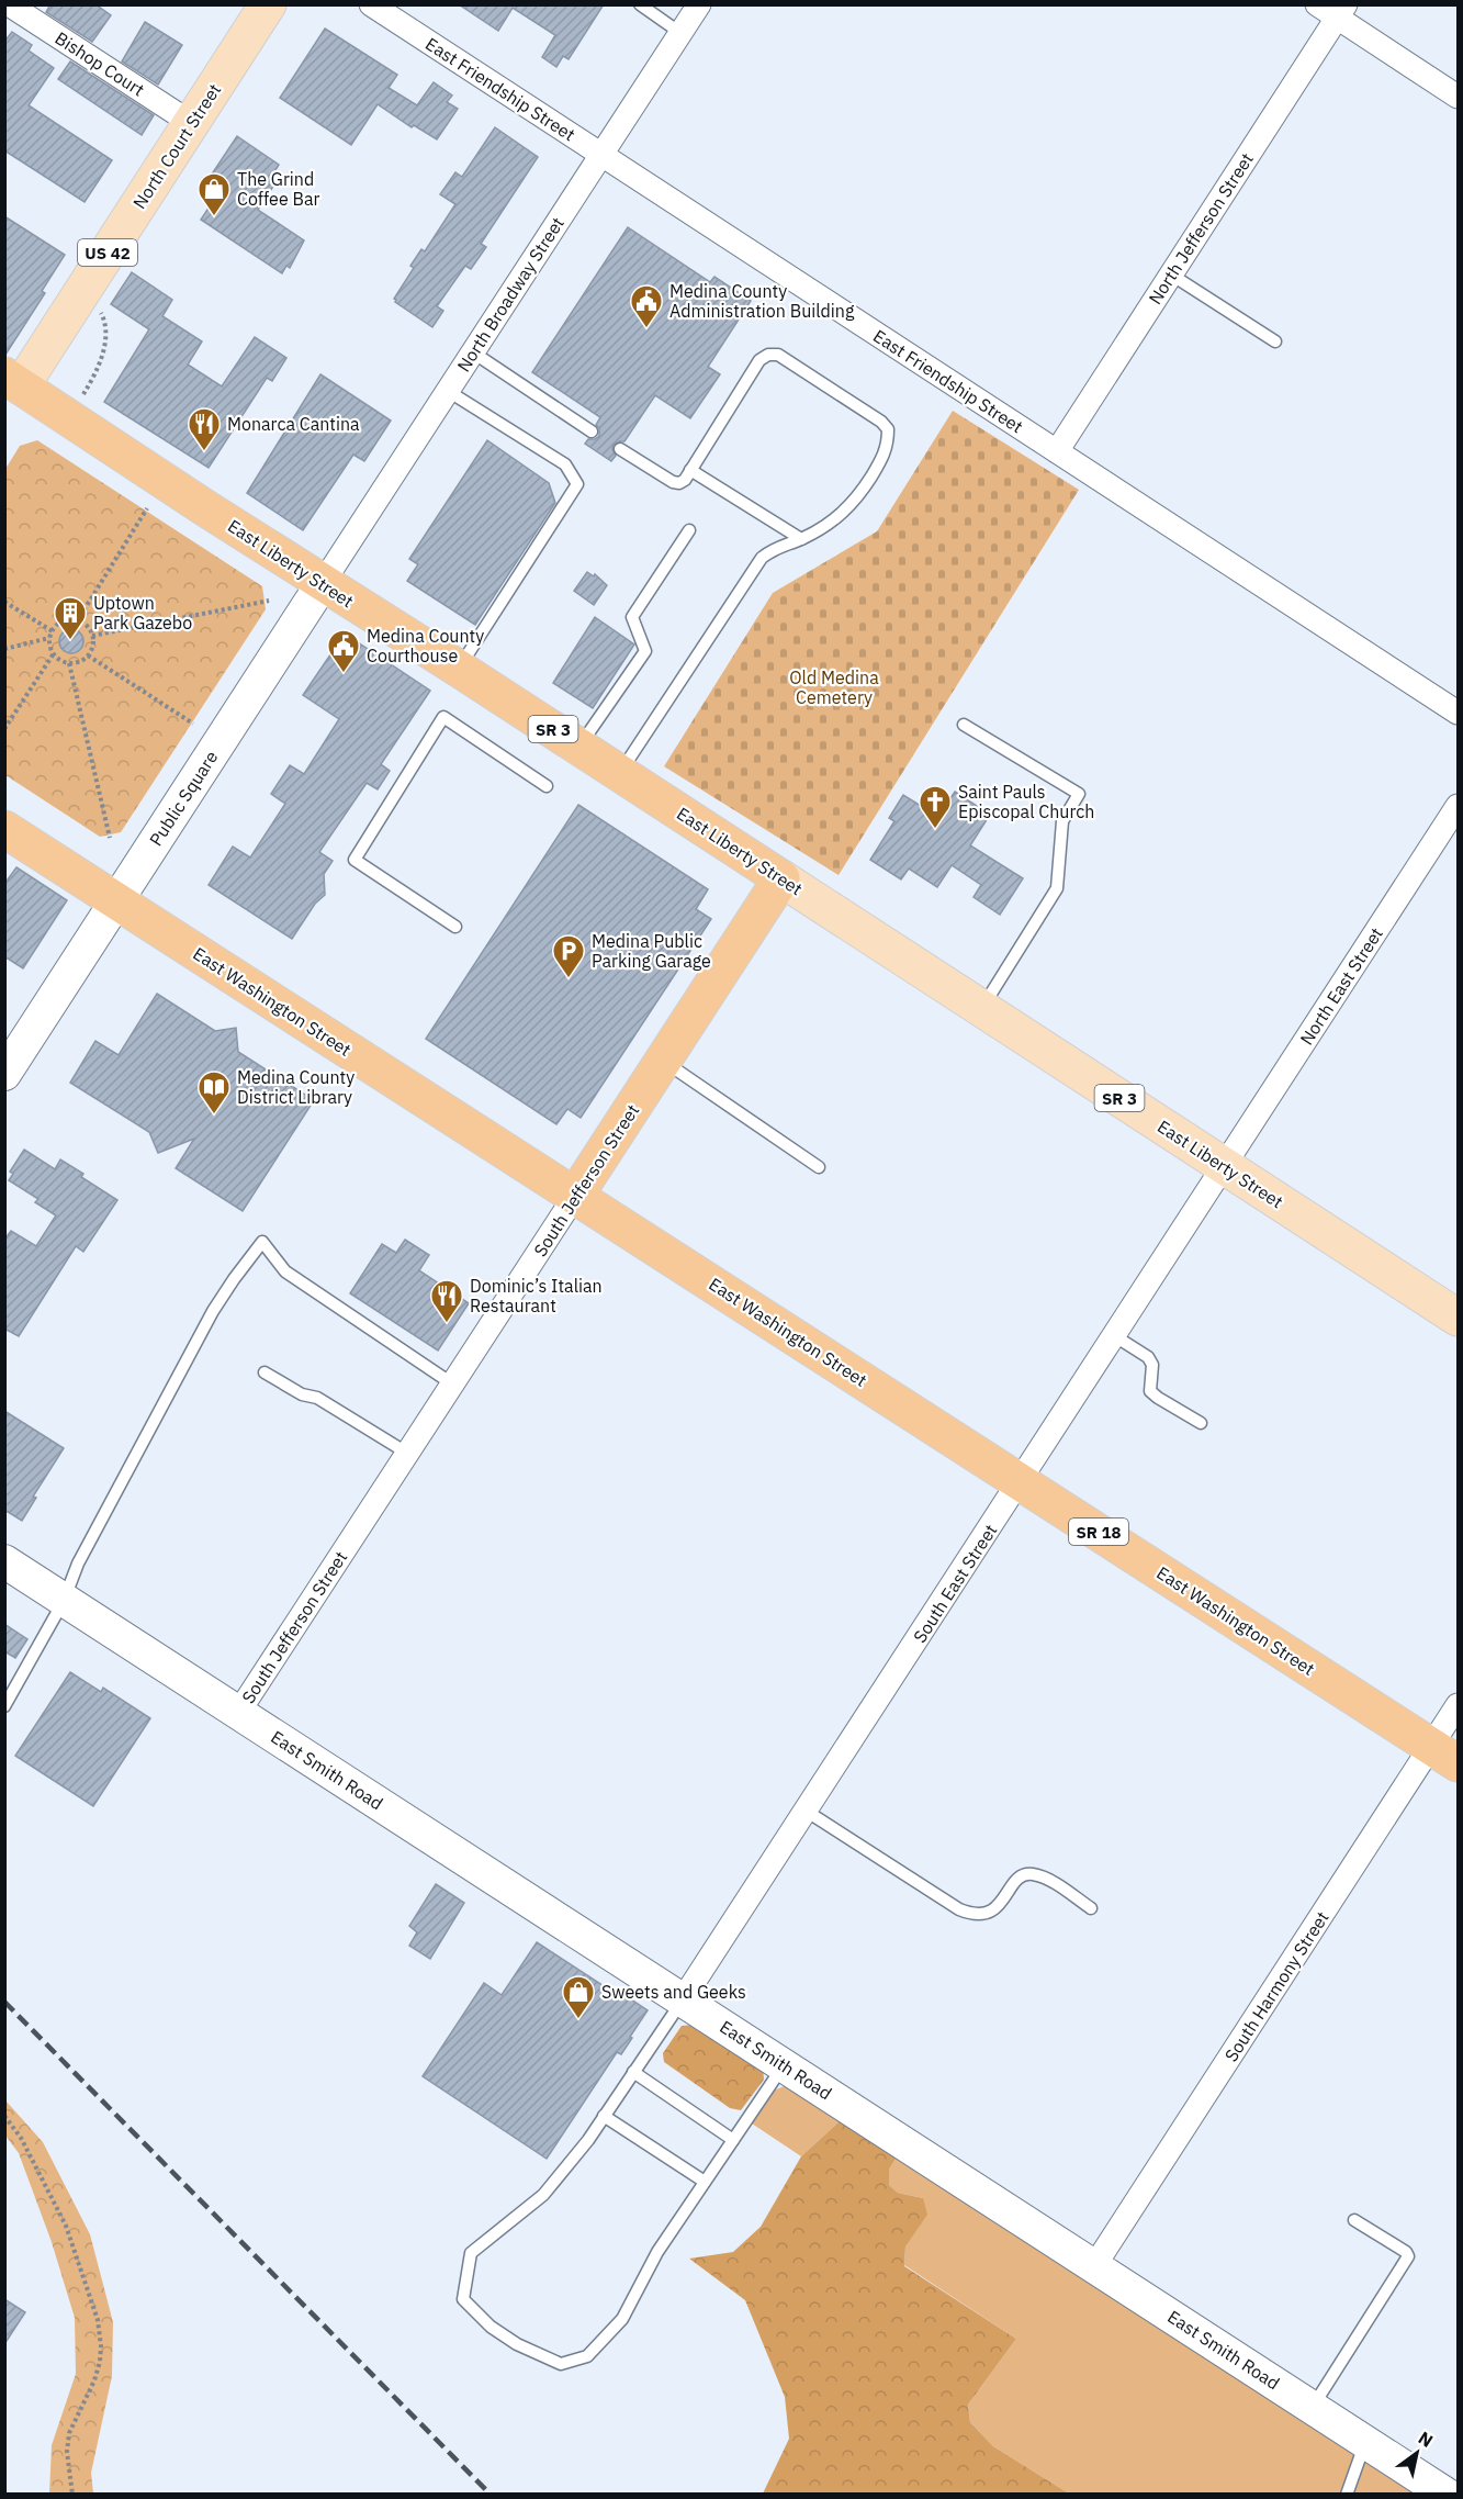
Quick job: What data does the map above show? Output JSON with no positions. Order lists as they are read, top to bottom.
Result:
{
  "streets": {
    "highway": [
      "East Liberty Street",
      "SR 3",
      "East Washington Street",
      "South Jefferson Street",
      "SR 18"
    ],
    "main road": ["North Court Street", "US 42"],
    "street": [
      "Bishop Court",
      "East Friendship Street",
      "North Jefferson Street",
      "North Broadway Street",
      "Public Square",
      "North East Street",
      "South East Street",
      "East Smith Road",
      "South Harmony Street"
    ]
  },
  "crossings": [
    ["Bishop Court", "North Court Street"],
    ["East Friendship Street", "North Jefferson Street"],
    ["East Friendship Street", "North Broadway Street"],
    ["North Court Street", "East Liberty Street"],
    ["North Broadway Street", "East Liberty Street"],
    ["North Broadway Street", "Public Square"],
    ["East Liberty Street", "Public Square"],
    ["East Liberty Street", "North East Street"],
    ["East Liberty Street", "South Jefferson Street"],
    ["East Liberty Street", "South East Street"],
    ["Public Square", "East Washington Street"],
    ["North East Street", "South East Street"],
    ["East Washington Street", "South Jefferson Street"],
    ["East Washington Street", "South East Street"],
    ["East Washington Street", "South Harmony Street"],
    ["South Jefferson Street", "East Smith Road"],
    ["South East Street", "East Smith Road"],
    ["East Smith Road", "South Harmony Street"]
  ],
  "parks": ["Old Medina Cemetery"],
  "places": {
    "shop": ["The Grind Coffee Bar", "Sweets and Geeks"],
    "public building": ["Medina County Administration Building", "Medina County Courthouse"],
    "restaurant": ["Monarca Cantina", "Dominic’s Italian Restaurant"],
    "building": ["Uptown Park Gazebo"],
    "church": ["Saint Pauls Episcopal Church"],
    "parking": ["Medina Public Parking Garage"],
    "library": ["Medina County District Library"]
  },
  "north": "top right"
}
